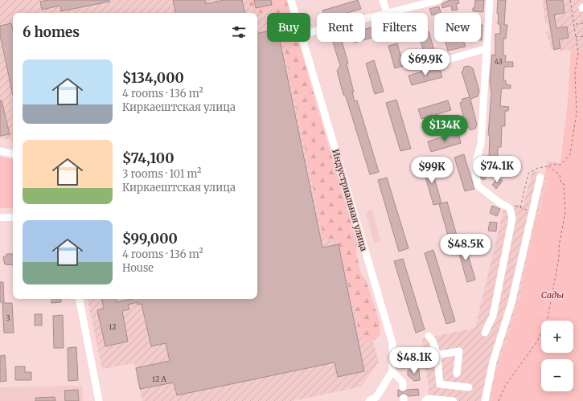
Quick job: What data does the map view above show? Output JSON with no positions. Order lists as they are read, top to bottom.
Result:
{
  "streets": {
    "street": ["Индустриальная улица"]
  },
  "parks": ["Сады"],
  "house_numbers": [
    "43",
    "3",
    "12",
    "12 А"
  ],
  "page": {
    "chip": [
      "Buy",
      "Rent",
      "Filters",
      "New"
    ],
    "heading": "6 homes",
    "price": [
      "$69.9K",
      "$134K",
      "$74.1K",
      "$99K",
      "$48.5K",
      "$48.1K"
    ],
    "list": [
      {
        "name": "$134,000",
        "note": "4 rooms · 136 m² · Киркаештская улица"
      },
      {
        "name": "$74,100",
        "note": "3 rooms · 101 m² · Киркаештская улица"
      },
      {
        "name": "$99,000",
        "note": "4 rooms · 136 m² · House"
      }
    ],
    "map_buttons": ["+", "−"]
  }
}
